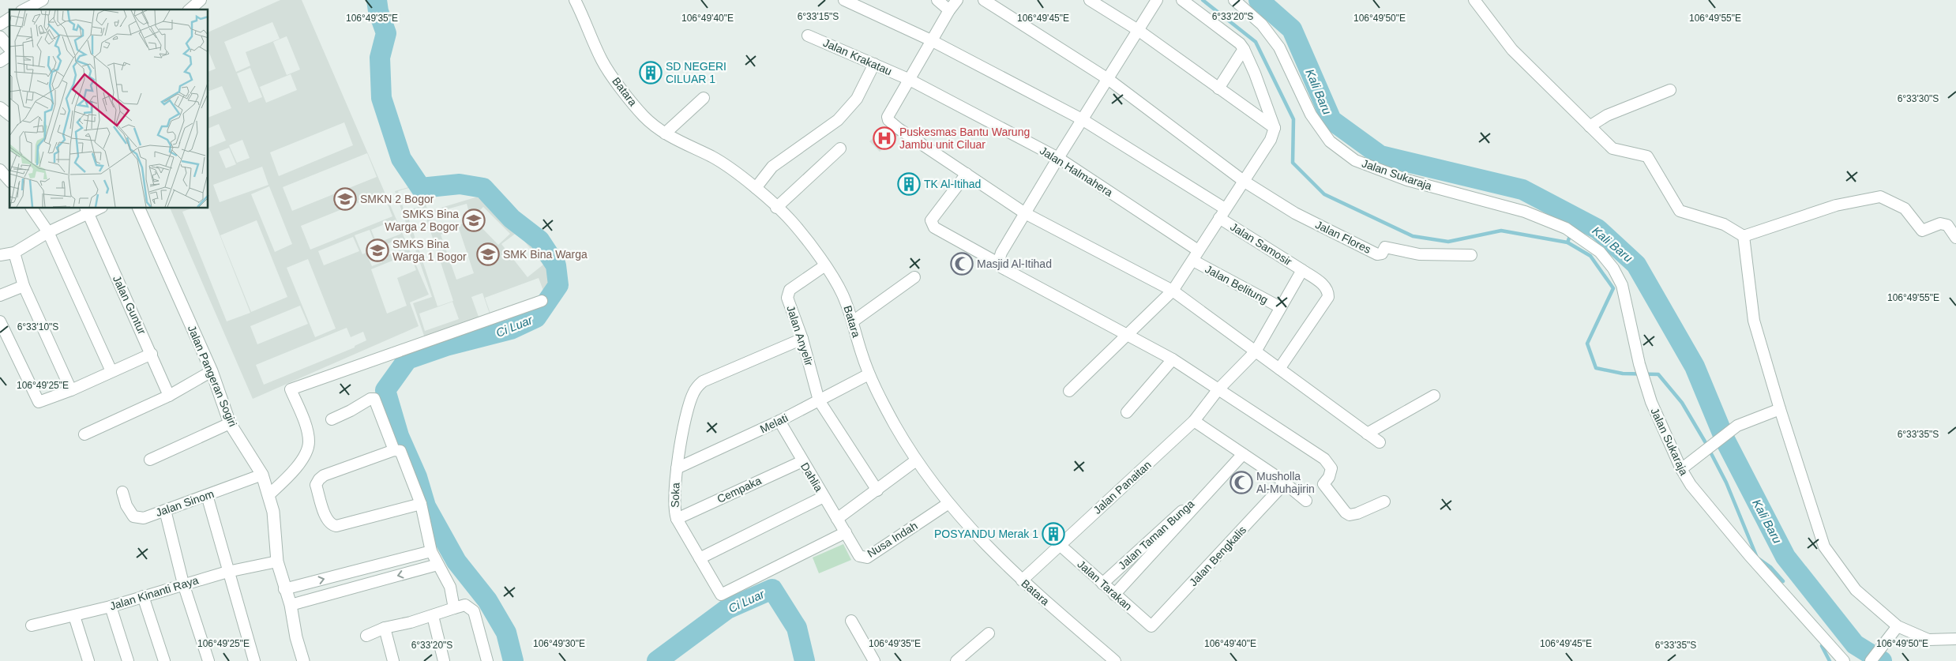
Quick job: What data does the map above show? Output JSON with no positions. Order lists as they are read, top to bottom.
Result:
{
  "streets": {
    "street": [
      "Jalan Krakatau",
      "Batara",
      "Jalan Halmahera",
      "Jalan Sukaraja",
      "Jalan Flores",
      "Jalan Samosir",
      "Jalan Belitung",
      "Jalan Guntur",
      "Jalan Anyelir",
      "Jalan Pangeran Sogiri",
      "Melati",
      "Dahlia",
      "Jalan Panaitan",
      "Cempaka",
      "Soka",
      "Jalan Sinom",
      "Jalan Taman Bunga",
      "Nusa Indah",
      "Jalan Bengkalis",
      "Jalan Tarakan",
      "Jalan Kinanti Raya"
    ]
  },
  "crossings": [
    ["Jalan Krakatau", "Jalan Halmahera"],
    ["Batara", "Jalan Anyelir"],
    ["Batara", "Melati"],
    ["Batara", "Jalan Panaitan"],
    ["Batara", "Nusa Indah"],
    ["Jalan Samosir", "Jalan Belitung"],
    ["Jalan Samosir", "Jalan Panaitan"],
    ["Jalan Anyelir", "Melati"],
    ["Jalan Anyelir", "Soka"],
    ["Jalan Pangeran Sogiri", "Jalan Sinom"],
    ["Jalan Pangeran Sogiri", "Jalan Kinanti Raya"],
    ["Melati", "Dahlia"],
    ["Melati", "Soka"],
    ["Dahlia", "Cempaka"],
    ["Dahlia", "Soka"],
    ["Dahlia", "Nusa Indah"],
    ["Jalan Panaitan", "Jalan Tarakan"],
    ["Cempaka", "Soka"],
    ["Soka", "Nusa Indah"],
    ["Jalan Taman Bunga", "Jalan Tarakan"],
    ["Jalan Bengkalis", "Jalan Tarakan"]
  ],
  "water": ["Kali Baru", "Ci Luar"],
  "places": {
    "building": ["SD NEGERI CILUAR 1", "TK Al-Itihad", "POSYANDU Merak 1"],
    "hospital": ["Puskesmas Bantu Warung Jambu unit Ciluar"],
    "school or university": [
      "SMKN 2 Bogor",
      "SMKS Bina Warga 2 Bogor",
      "SMKS Bina Warga 1 Bogor",
      "SMK Bina Warga"
    ],
    "mosque": ["Masjid Al-Itihad", "Musholla Al-Muhajirin"]
  },
  "coordinates": [
    "6°33'15\"S",
    "6°33'20\"S",
    "106°49'35\"E",
    "106°49'40\"E",
    "106°49'45\"E",
    "106°49'50\"E",
    "106°49'55\"E",
    "6°33'30\"S",
    "6°33'10\"S",
    "106°49'25\"E",
    "6°33'35\"S",
    "106°49'30\"E"
  ]
}
